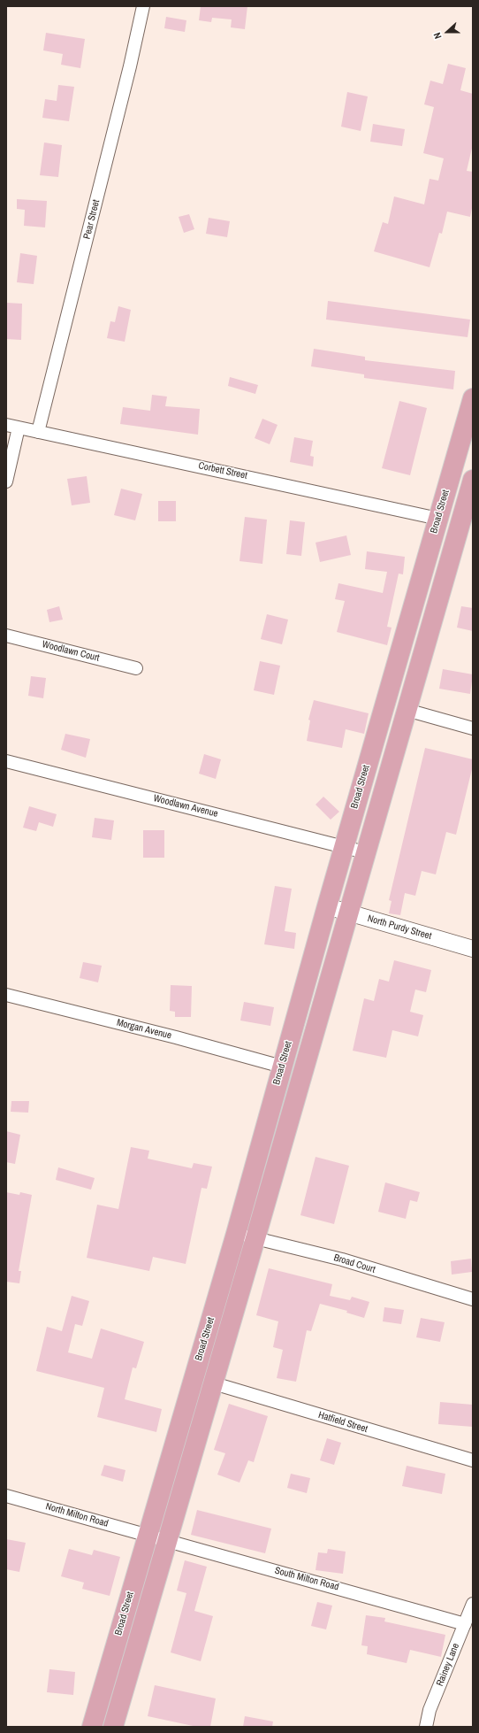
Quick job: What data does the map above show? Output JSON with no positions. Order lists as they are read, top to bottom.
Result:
{
  "streets": {
    "main road": ["Broad Street"],
    "street": [
      "Pear Street",
      "Corbett Street",
      "Woodlawn Court",
      "Woodlawn Avenue",
      "North Purdy Street",
      "Morgan Avenue",
      "Broad Court",
      "Hatfield Street",
      "North Milton Road",
      "South Milton Road",
      "Rainey Lane"
    ]
  },
  "crossings": [
    ["Pear Street", "Corbett Street"],
    ["Corbett Street", "Broad Street"],
    ["Broad Street", "Woodlawn Avenue"],
    ["Broad Street", "North Purdy Street"],
    ["Broad Street", "Morgan Avenue"],
    ["Broad Street", "Broad Court"],
    ["Broad Street", "Hatfield Street"],
    ["Broad Street", "North Milton Road"],
    ["Broad Street", "South Milton Road"],
    ["North Milton Road", "South Milton Road"],
    ["South Milton Road", "Rainey Lane"]
  ],
  "north": "left"
}
